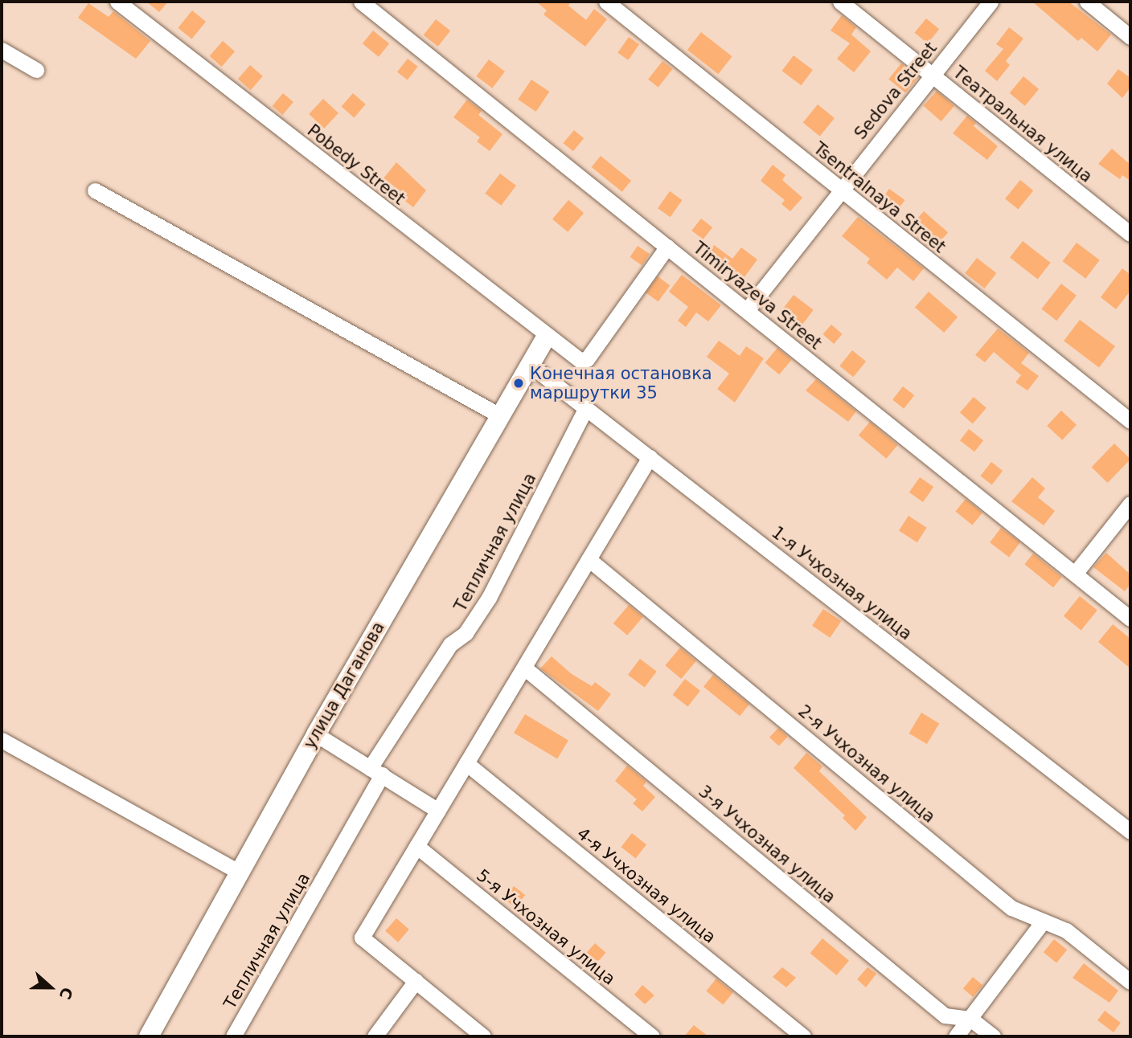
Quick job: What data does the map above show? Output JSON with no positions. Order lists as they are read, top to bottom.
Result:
{
  "streets": {
    "main road": ["улица Даганова"],
    "street": [
      "Sedova Street",
      "Театральная улица",
      "Pobedy Street",
      "Tsentralnaya Street",
      "Timiryazeva Street",
      "Тепличная улица",
      "1-я Учхозная улица",
      "2-я Учхозная улица",
      "3-я Учхозная улица",
      "4-я Учхозная улица",
      "5-я Учхозная улица"
    ]
  },
  "crossings": [
    ["Sedova Street", "Театральная улица"],
    ["Sedova Street", "Tsentralnaya Street"],
    ["Sedova Street", "Timiryazeva Street"],
    ["Pobedy Street", "Timiryazeva Street"],
    ["Pobedy Street", "улица Даганова"],
    ["Тепличная улица", "1-я Учхозная улица"],
    ["1-я Учхозная улица", "улица Даганова"]
  ],
  "places": ["Конечная остановка маршрутки 35"],
  "north": "right"
}
